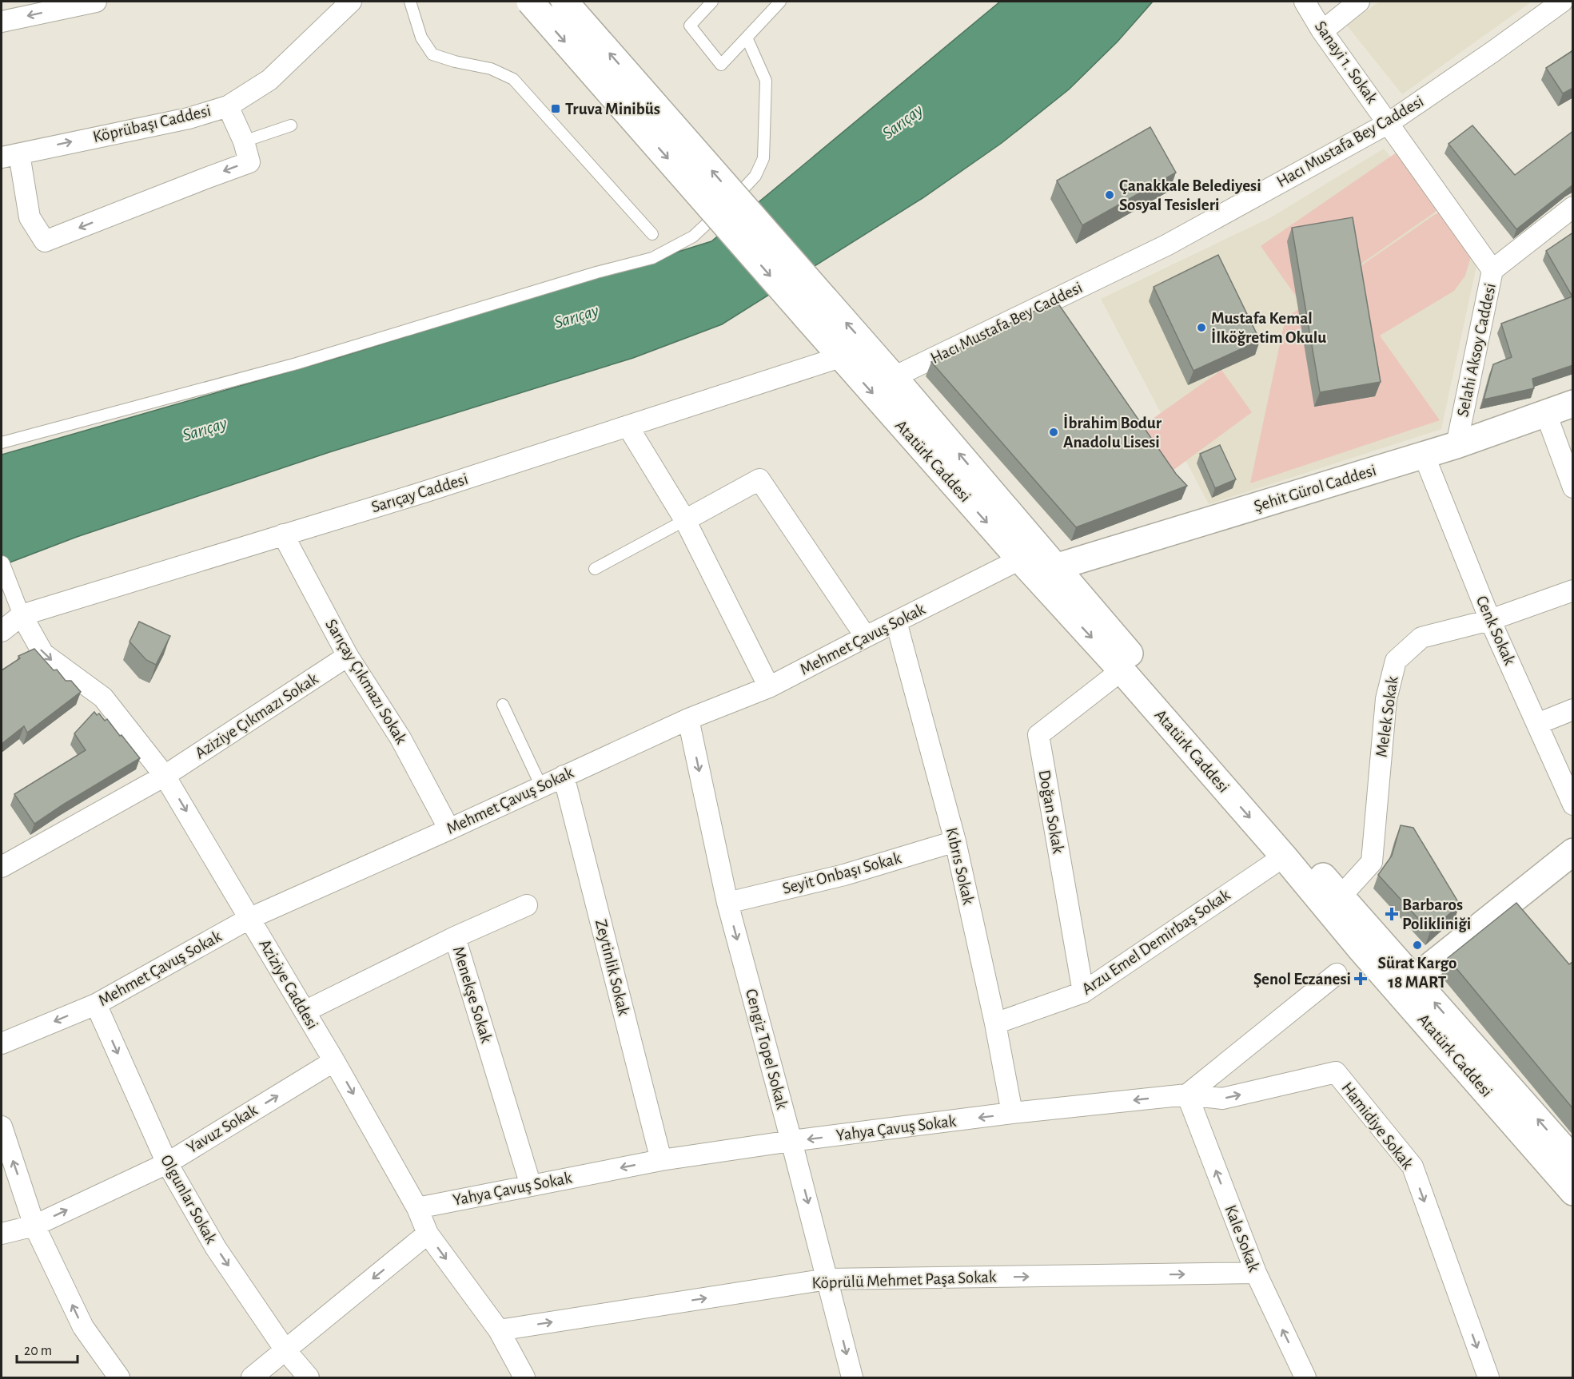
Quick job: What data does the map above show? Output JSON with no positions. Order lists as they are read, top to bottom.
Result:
{
  "streets": {
    "main road": ["Atatürk Caddesi", "Şehit Gürol Caddesi"],
    "street": [
      "Sanayi 1. Sokak",
      "Köprübaşı Caddesi",
      "Hacı Mustafa Bey Caddesi",
      "Selahi Aksoy Caddesi",
      "Sarıçay Caddesi",
      "Cenk Sokak",
      "Mehmet Çavuş Sokak",
      "Sarıçay Çıkmazı Sokak",
      "Aziziye Çıkmazı Sokak",
      "Melek Sokak",
      "Doğan Sokak",
      "Kıbrıs Sokak",
      "Seyit Onbaşı Sokak",
      "Arzu Emel Demirbaş Sokak",
      "Zeytinlik Sokak",
      "Aziziye Caddesi",
      "Menekşe Sokak",
      "Cengiz Topel Sokak",
      "Hamidiye Sokak",
      "Yahya Çavuş Sokak",
      "Yavuz Sokak",
      "Olgunlar Sokak",
      "Kale Sokak",
      "Köprülü Mehmet Paşa Sokak"
    ]
  },
  "crossings": [
    ["Sanayi 1. Sokak", "Hacı Mustafa Bey Caddesi"],
    ["Sanayi 1. Sokak", "Selahi Aksoy Caddesi"],
    ["Hacı Mustafa Bey Caddesi", "Atatürk Caddesi"],
    ["Selahi Aksoy Caddesi", "Şehit Gürol Caddesi"],
    ["Atatürk Caddesi", "Şehit Gürol Caddesi"],
    ["Atatürk Caddesi", "Sarıçay Caddesi"],
    ["Atatürk Caddesi", "Mehmet Çavuş Sokak"],
    ["Atatürk Caddesi", "Melek Sokak"],
    ["Atatürk Caddesi", "Doğan Sokak"],
    ["Atatürk Caddesi", "Arzu Emel Demirbaş Sokak"],
    ["Şehit Gürol Caddesi", "Cenk Sokak"],
    ["Sarıçay Caddesi", "Sarıçay Çıkmazı Sokak"],
    ["Sarıçay Caddesi", "Aziziye Caddesi"],
    ["Cenk Sokak", "Melek Sokak"],
    ["Mehmet Çavuş Sokak", "Sarıçay Çıkmazı Sokak"],
    ["Mehmet Çavuş Sokak", "Kıbrıs Sokak"],
    ["Mehmet Çavuş Sokak", "Zeytinlik Sokak"],
    ["Mehmet Çavuş Sokak", "Aziziye Caddesi"],
    ["Mehmet Çavuş Sokak", "Cengiz Topel Sokak"],
    ["Mehmet Çavuş Sokak", "Olgunlar Sokak"],
    ["Sarıçay Çıkmazı Sokak", "Aziziye Çıkmazı Sokak"],
    ["Aziziye Çıkmazı Sokak", "Aziziye Caddesi"],
    ["Doğan Sokak", "Arzu Emel Demirbaş Sokak"],
    ["Kıbrıs Sokak", "Seyit Onbaşı Sokak"],
    ["Kıbrıs Sokak", "Arzu Emel Demirbaş Sokak"],
    ["Kıbrıs Sokak", "Yahya Çavuş Sokak"],
    ["Seyit Onbaşı Sokak", "Cengiz Topel Sokak"],
    ["Zeytinlik Sokak", "Yahya Çavuş Sokak"],
    ["Aziziye Caddesi", "Menekşe Sokak"],
    ["Aziziye Caddesi", "Yahya Çavuş Sokak"],
    ["Aziziye Caddesi", "Yavuz Sokak"],
    ["Aziziye Caddesi", "Köprülü Mehmet Paşa Sokak"],
    ["Menekşe Sokak", "Yahya Çavuş Sokak"],
    ["Cengiz Topel Sokak", "Yahya Çavuş Sokak"],
    ["Cengiz Topel Sokak", "Köprülü Mehmet Paşa Sokak"],
    ["Hamidiye Sokak", "Yahya Çavuş Sokak"],
    ["Hamidiye Sokak", "Kale Sokak"],
    ["Yahya Çavuş Sokak", "Kale Sokak"],
    ["Yavuz Sokak", "Olgunlar Sokak"],
    ["Kale Sokak", "Köprülü Mehmet Paşa Sokak"]
  ],
  "one_way": [
    "Aziziye Caddesi",
    "Cengiz Topel Sokak",
    "Hamidiye Sokak",
    "Yahya Çavuş Sokak",
    "Yavuz Sokak",
    "Kale Sokak",
    "Köprülü Mehmet Paşa Sokak"
  ],
  "water": ["Sarıçay"],
  "places": {
    "transit": ["Truva Minibüs"],
    "other": [
      "Çanakkale Belediyesi Sosyal Tesisleri",
      "Mustafa Kemal İlköğretim Okulu",
      "İbrahim Bodur Anadolu Lisesi",
      "Sürat Kargo 18 MART"
    ],
    "health": ["Barbaros Polikliniği", "Şenol Eczanesi"]
  },
  "scale_bar": "20 m"
}
